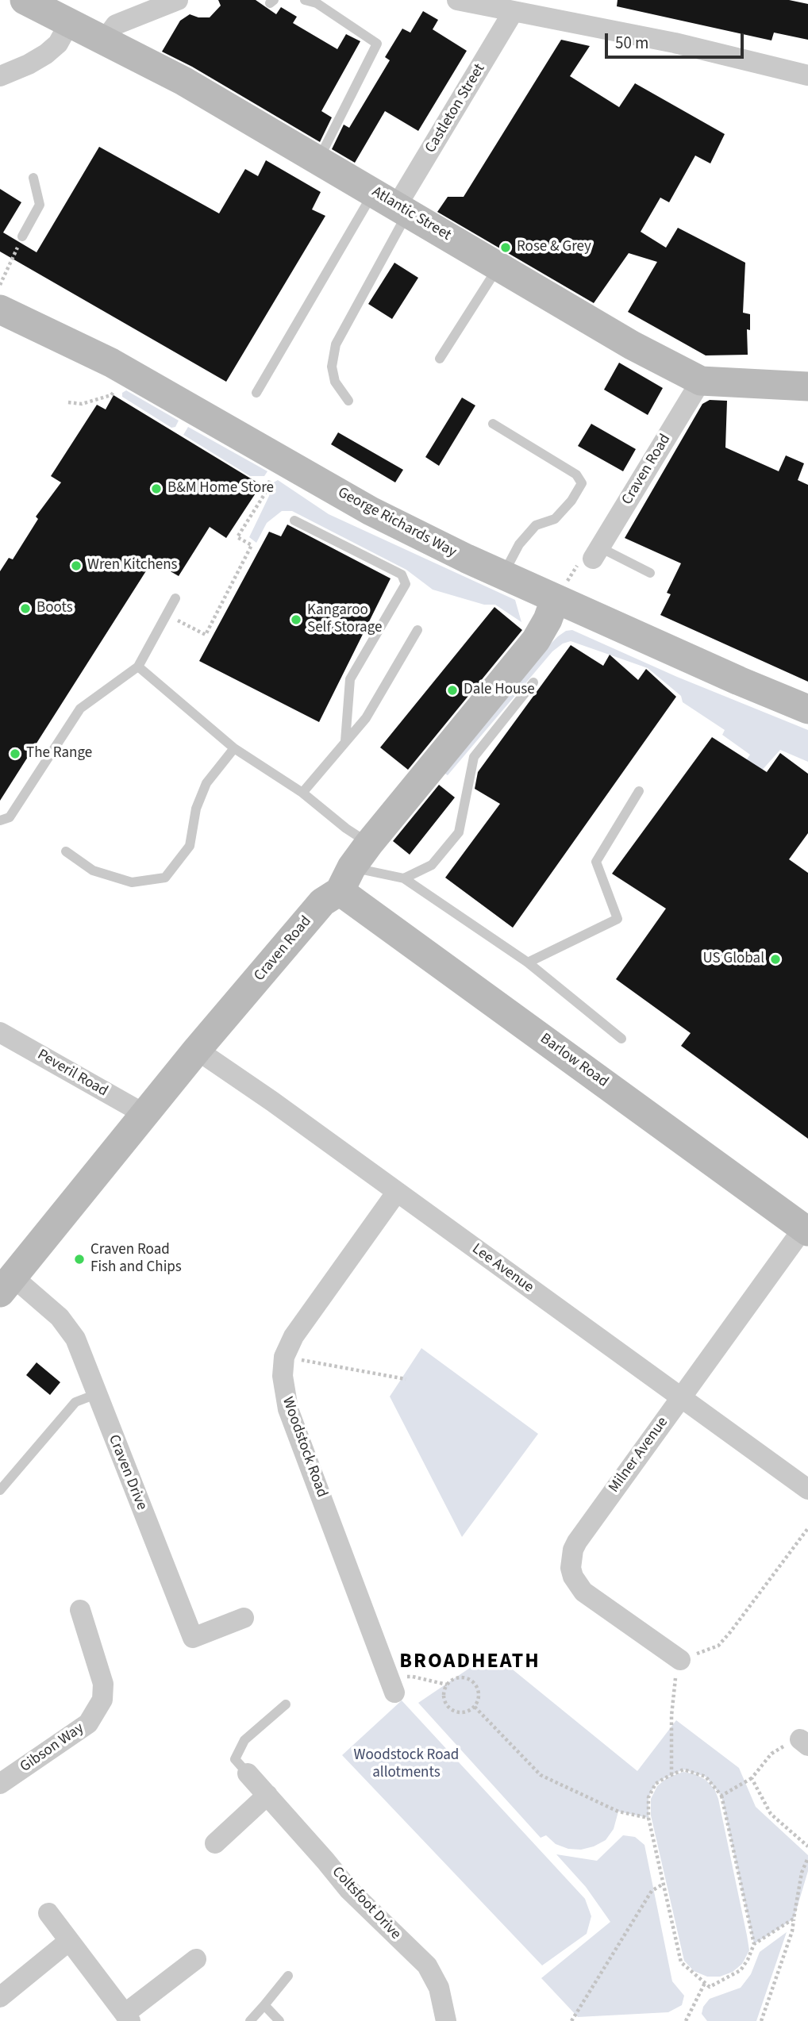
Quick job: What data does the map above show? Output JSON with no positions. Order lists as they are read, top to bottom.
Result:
{
  "streets": {
    "street": [
      "Castleton Street",
      "Atlantic Street",
      "Craven Road",
      "George Richards Way",
      "Barlow Road",
      "Peveril Road",
      "Lee Avenue",
      "Woodstock Road",
      "Milner Avenue",
      "Craven Drive",
      "Gibson Way",
      "Coltsfoot Drive"
    ]
  },
  "crossings": [
    ["Castleton Street", "Atlantic Street"],
    ["Atlantic Street", "Craven Road"],
    ["Craven Road", "George Richards Way"],
    ["Craven Road", "Barlow Road"],
    ["Craven Road", "Peveril Road"],
    ["Craven Road", "Lee Avenue"],
    ["Craven Road", "Craven Drive"],
    ["Barlow Road", "Milner Avenue"],
    ["Lee Avenue", "Woodstock Road"],
    ["Lee Avenue", "Milner Avenue"]
  ],
  "districts": ["BROADHEATH"],
  "parks": ["Woodstock Road allotments"],
  "places": [
    "Rose & Grey",
    "B&M Home Store",
    "Wren Kitchens",
    "Boots",
    "Kangaroo Self Storage",
    "Dale House",
    "The Range",
    "US Global",
    "Craven Road Fish and Chips"
  ],
  "scale_bar": "50 m"
}
